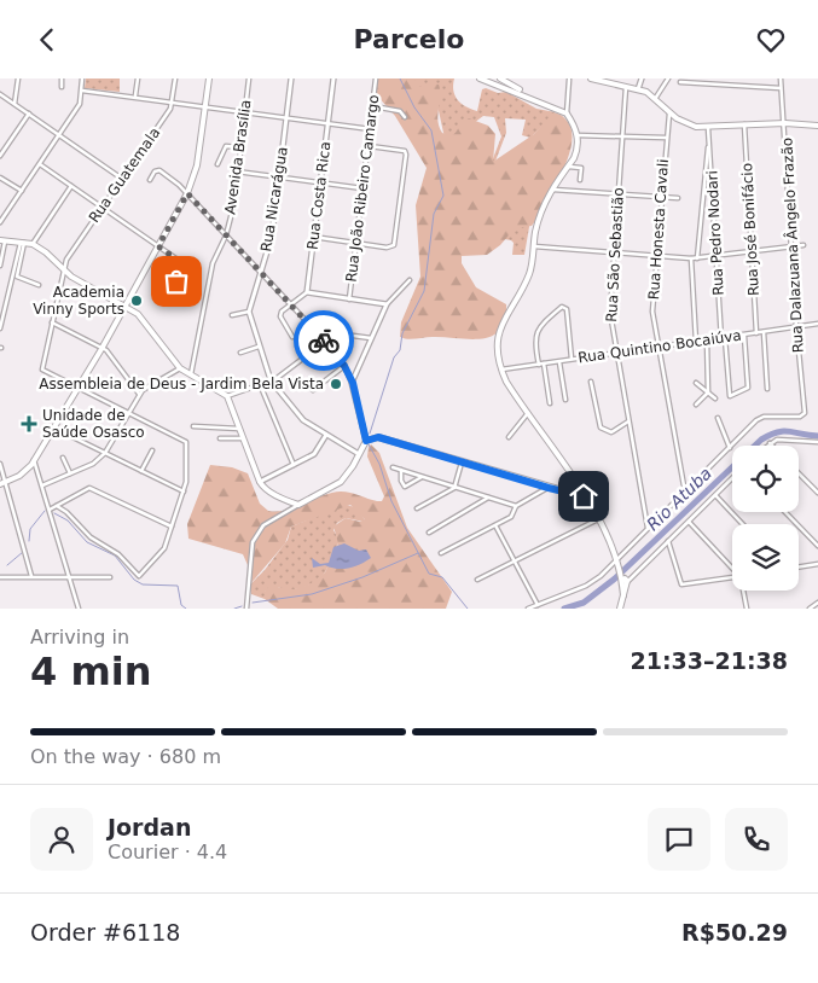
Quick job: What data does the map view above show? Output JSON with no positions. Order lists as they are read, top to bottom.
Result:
{
  "streets": {
    "street": [
      "Avenida Brasília",
      "Rua Guatemala",
      "Rua João Ribeiro Camargo",
      "Rua Costa Rica",
      "Rua Nicarágua",
      "Rua Honesta Cavali",
      "Rua José Bonifácio",
      "Rua Pedro Nodari",
      "Rua Dalazuana Ângelo Frazão",
      "Rua São Sebastião",
      "Rua Quintino Bocaiúva"
    ]
  },
  "crossings": [
    ["Rua Honesta Cavali", "Rua Quintino Bocaiúva"],
    ["Rua José Bonifácio", "Rua Quintino Bocaiúva"],
    ["Rua Pedro Nodari", "Rua Quintino Bocaiúva"],
    ["Rua Dalazuana Ângelo Frazão", "Rua Quintino Bocaiúva"],
    ["Rua São Sebastião", "Rua Quintino Bocaiúva"]
  ],
  "water": ["Rio Atuba"],
  "places": {
    "other": ["Academia Vinny Sports", "Assembleia de Deus - Jardim Bela Vista"],
    "health": ["Unidade de Saúde Osasco"]
  },
  "page": {
    "header": "Parcelo",
    "heading": ["4 min", "Arriving in", "21:33–21:38"],
    "panel": [
      "Jordan",
      "Courier · 4.4",
      "Order #6118",
      "R$50.29"
    ],
    "bar": "On the way · 680 m"
  }
}
